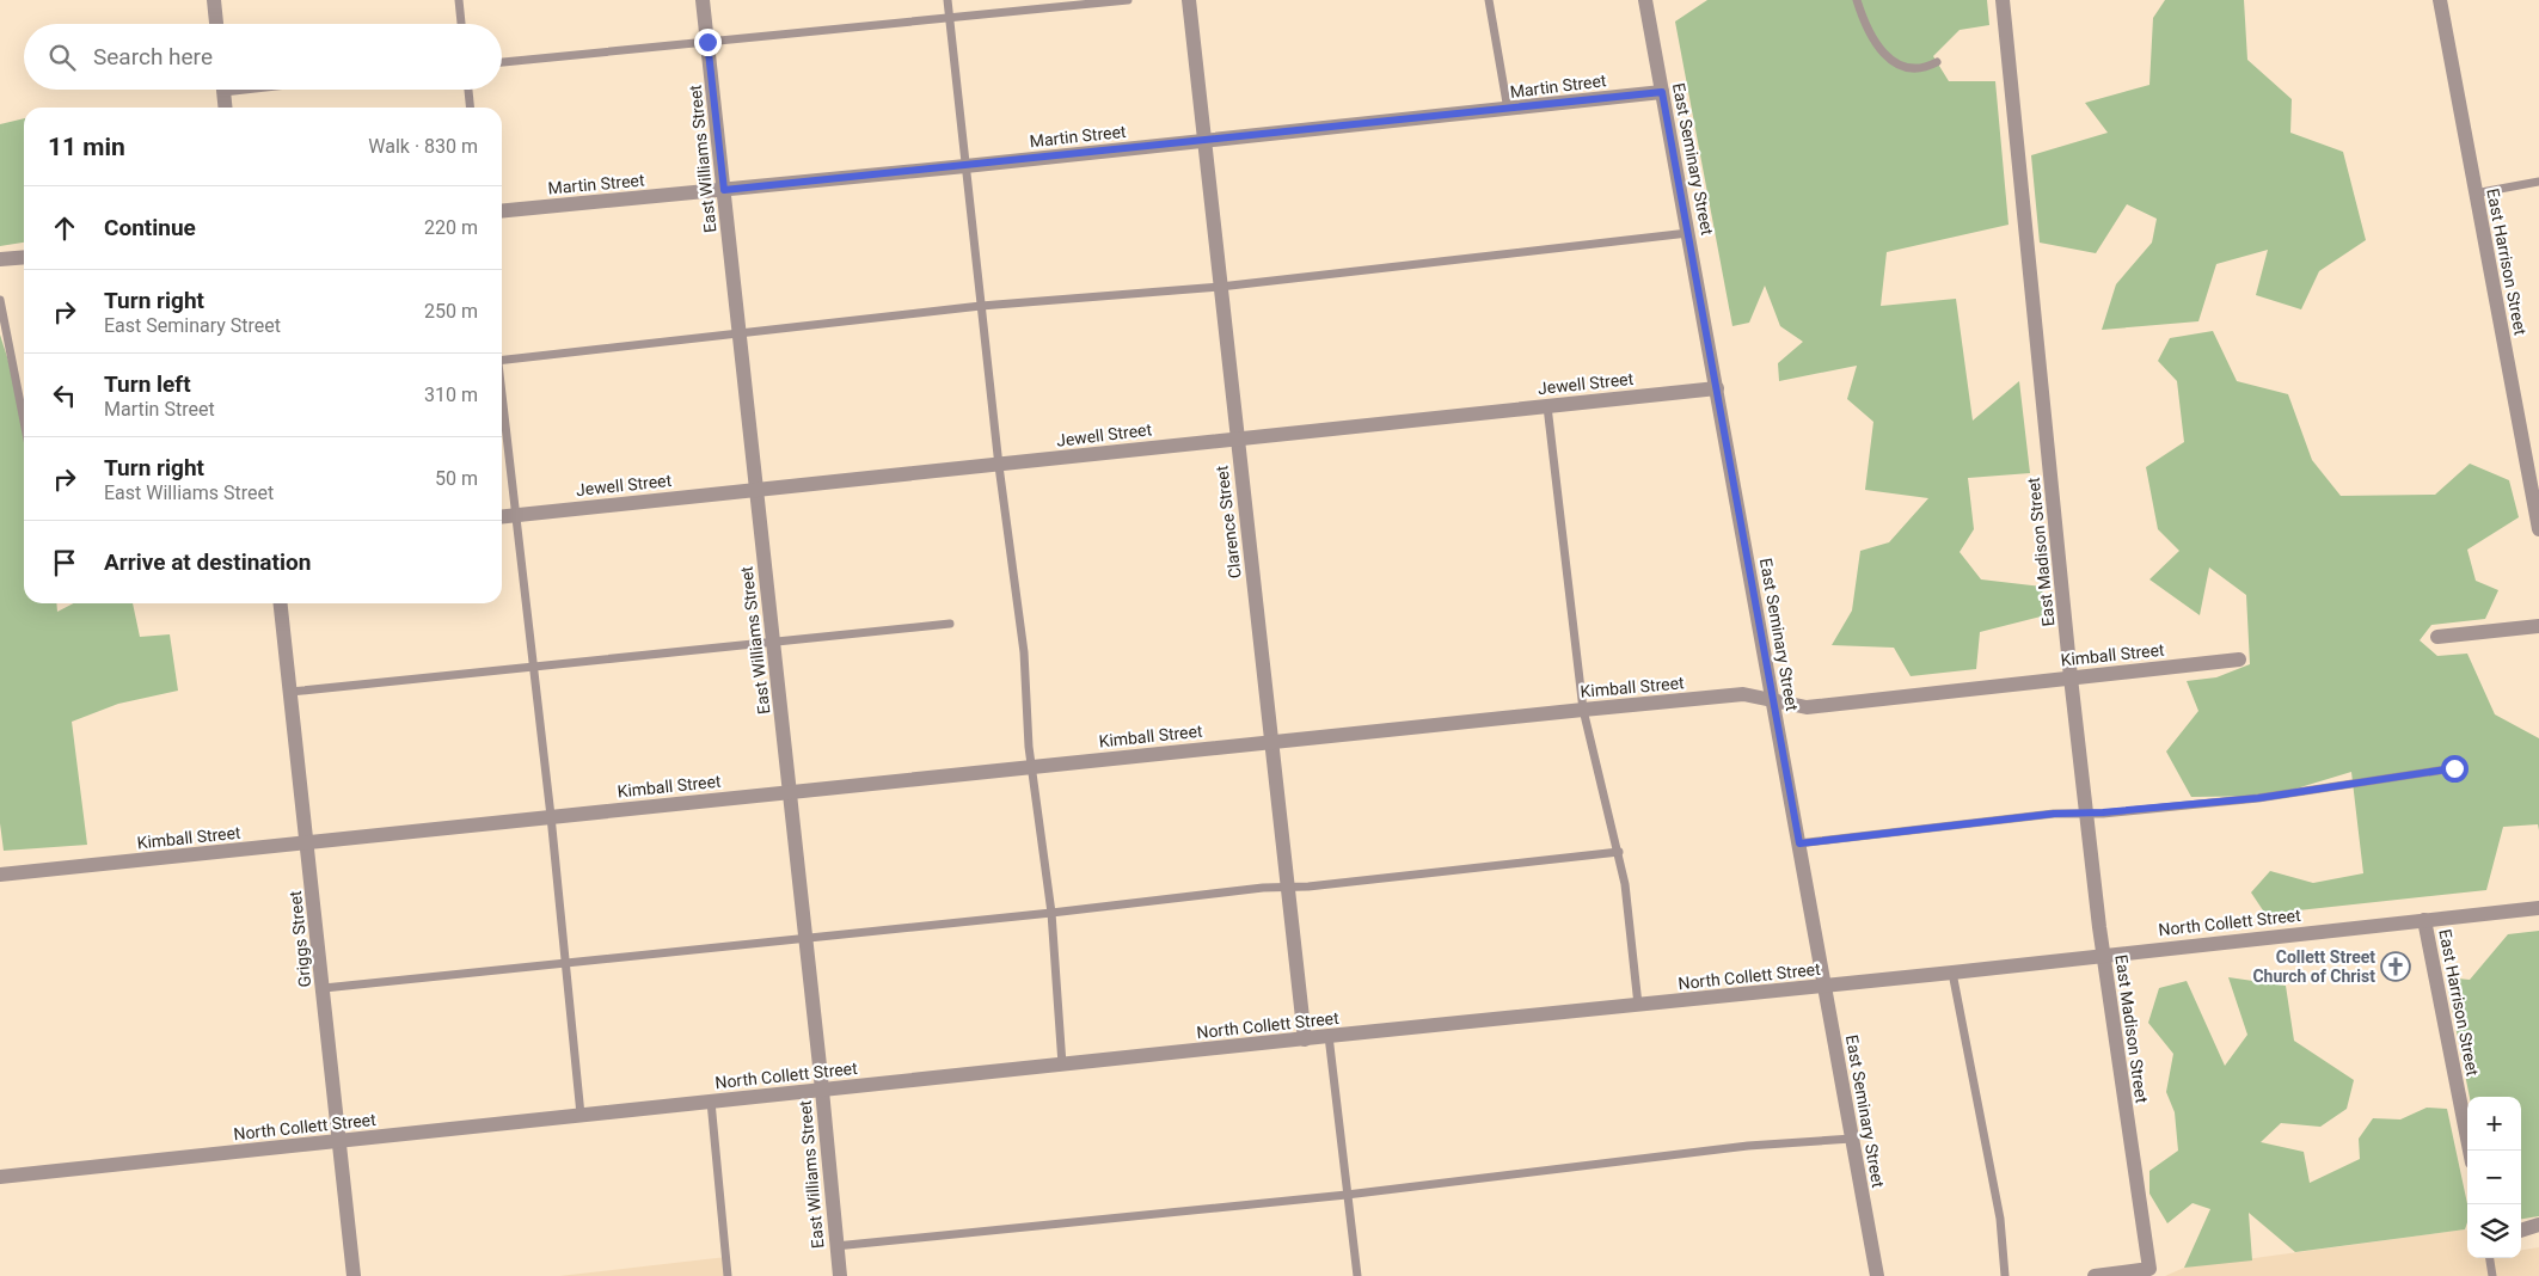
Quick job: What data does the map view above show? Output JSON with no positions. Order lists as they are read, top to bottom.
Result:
{
  "streets": {
    "street": [
      "Martin Street",
      "East Williams Street",
      "East Seminary Street",
      "East Harrison Street",
      "Jewell Street",
      "Clarence Street",
      "East Madison Street",
      "Kimball Street",
      "North Collett Street",
      "Griggs Street"
    ]
  },
  "crossings": [
    ["Martin Street", "East Williams Street"],
    ["Martin Street", "East Seminary Street"],
    ["Martin Street", "Clarence Street"],
    ["East Williams Street", "Jewell Street"],
    ["East Williams Street", "Kimball Street"],
    ["East Williams Street", "North Collett Street"],
    ["East Seminary Street", "Jewell Street"],
    ["East Seminary Street", "Kimball Street"],
    ["East Seminary Street", "North Collett Street"],
    ["East Harrison Street", "North Collett Street"],
    ["Jewell Street", "Clarence Street"],
    ["Clarence Street", "Kimball Street"],
    ["Clarence Street", "North Collett Street"],
    ["East Madison Street", "Kimball Street"],
    ["East Madison Street", "North Collett Street"],
    ["Kimball Street", "Griggs Street"],
    ["North Collett Street", "Griggs Street"]
  ],
  "places": {
    "church": ["Collett Street Church of Christ"]
  },
  "page": {
    "search": "Search here",
    "heading": ["11 min", "Walk · 830 m"],
    "list": [
      ["Continue", "220 m"],
      ["Turn right", "East Seminary Street", "250 m"],
      ["Turn left", "Martin Street", "310 m"],
      ["Turn right", "East Williams Street", "50 m"],
      "Arrive at destination"
    ],
    "map_buttons": ["+", "−"]
  }
}
